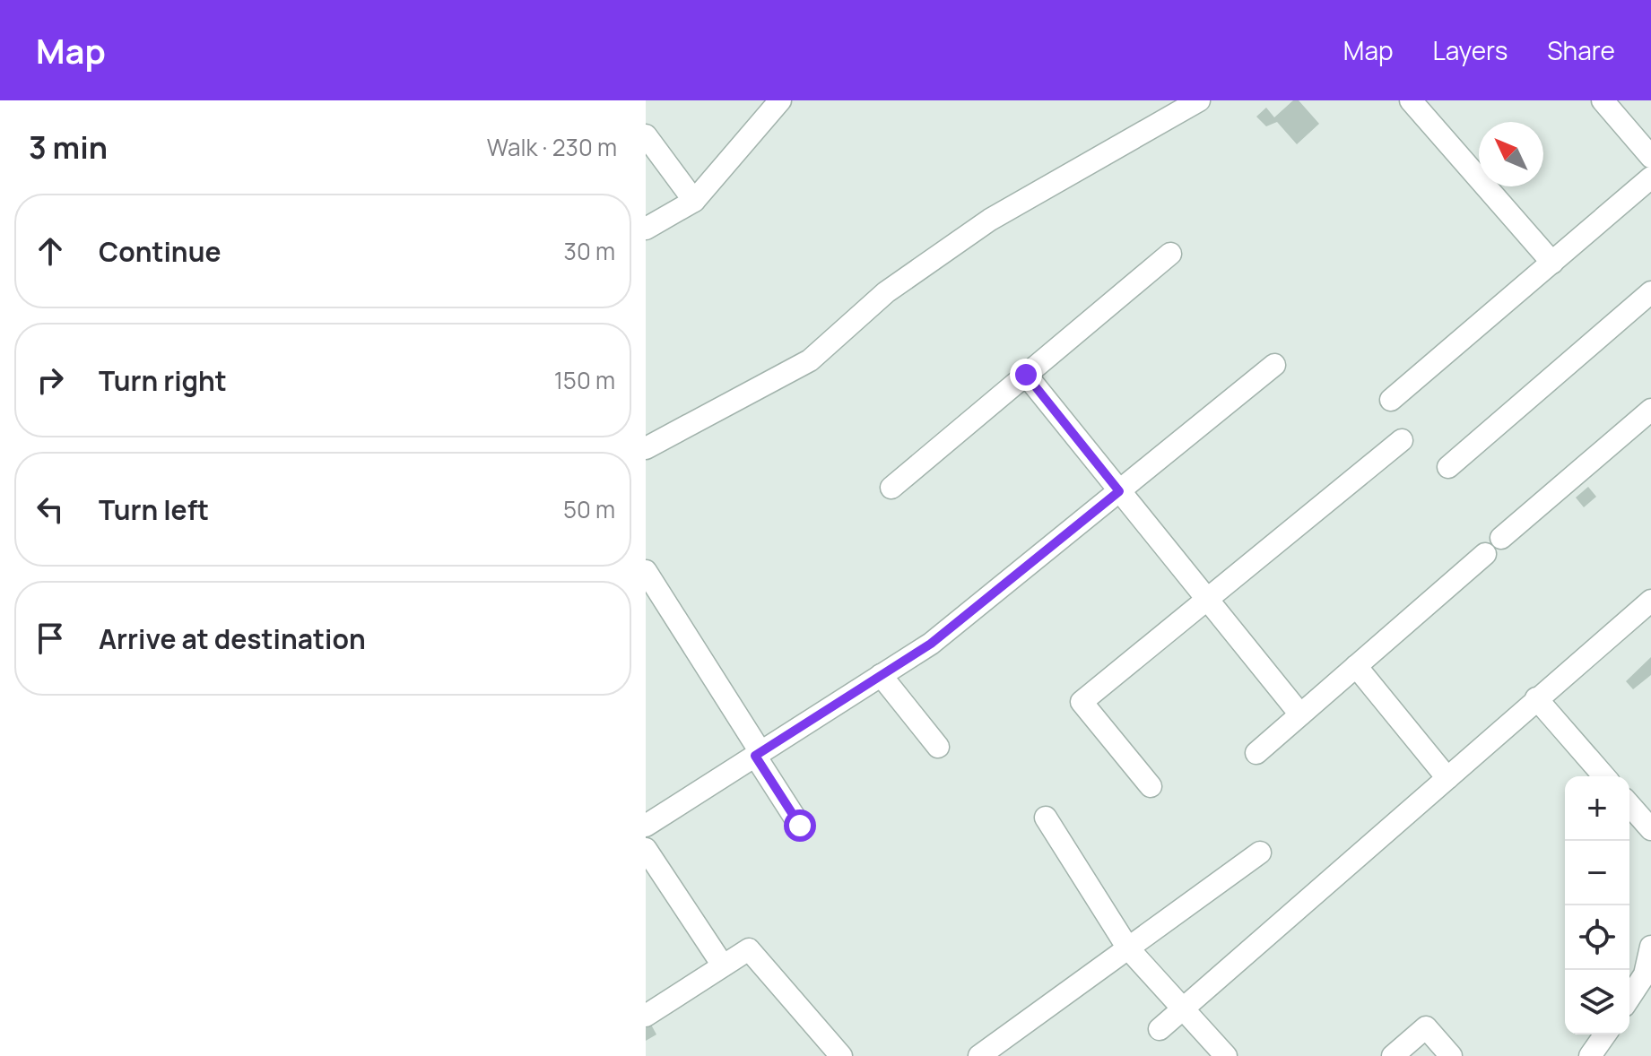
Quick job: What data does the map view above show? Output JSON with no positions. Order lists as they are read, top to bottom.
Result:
{
  "north": "top left",
  "page": {
    "header": "Map",
    "nav": ["Map", "Layers", "Share"],
    "heading": ["3 min", "Walk · 230 m"],
    "list": [
      ["Continue", "30 m"],
      ["Turn right", "150 m"],
      ["Turn left", "50 m"],
      "Arrive at destination"
    ],
    "map_buttons": ["+", "−"]
  }
}
